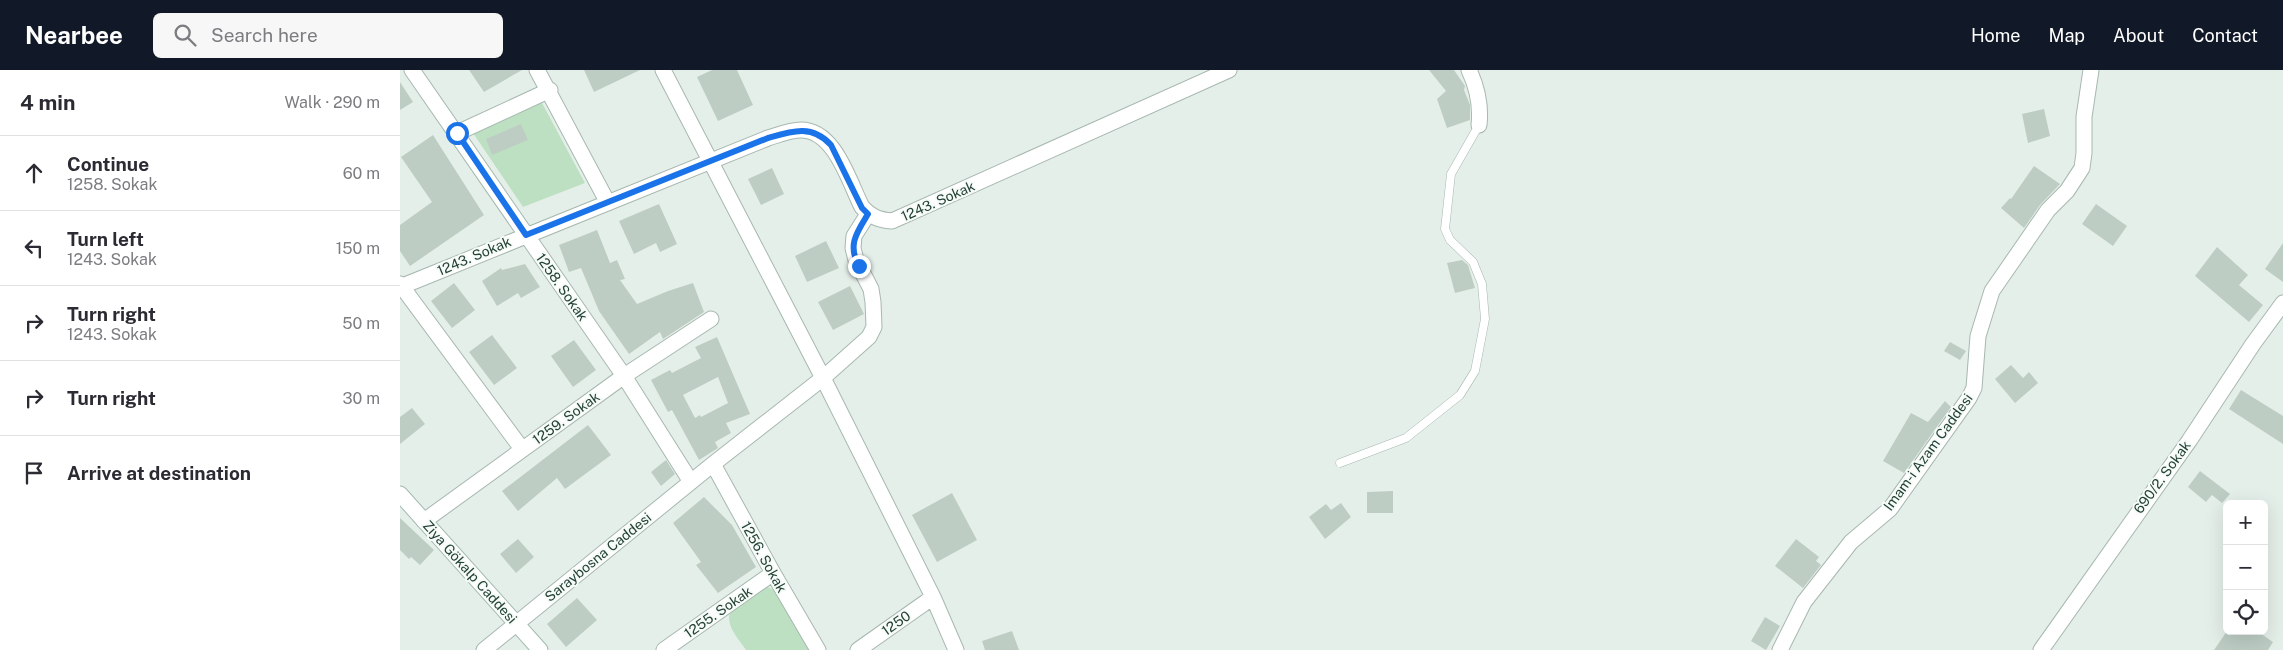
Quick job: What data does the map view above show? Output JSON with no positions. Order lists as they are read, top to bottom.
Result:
{
  "streets": {
    "street": [
      "1243. Sokak",
      "1258. Sokak",
      "1259. Sokak",
      "Imam-i Azam Caddesi",
      "690/2. Sokak",
      "Saraybosna Caddesi",
      "1256. Sokak",
      "Ziya Gökalp Caddesi",
      "1255. Sokak",
      "1250"
    ]
  },
  "crossings": [
    ["1243. Sokak", "1258. Sokak"],
    ["1243. Sokak", "Saraybosna Caddesi"],
    ["1258. Sokak", "1259. Sokak"],
    ["1258. Sokak", "Saraybosna Caddesi"],
    ["1259. Sokak", "Ziya Gökalp Caddesi"],
    ["Saraybosna Caddesi", "1256. Sokak"],
    ["Saraybosna Caddesi", "Ziya Gökalp Caddesi"],
    ["1256. Sokak", "1255. Sokak"]
  ],
  "page": {
    "header": "Nearbee",
    "search": "Search here",
    "nav": [
      "Home",
      "Map",
      "About",
      "Contact"
    ],
    "heading": ["4 min", "Walk · 290 m"],
    "list": [
      ["Continue", "1258. Sokak", "60 m"],
      ["Turn left", "1243. Sokak", "150 m"],
      ["Turn right", "1243. Sokak", "50 m"],
      ["Turn right", "30 m"],
      "Arrive at destination"
    ],
    "map_buttons": ["+", "−"]
  }
}
